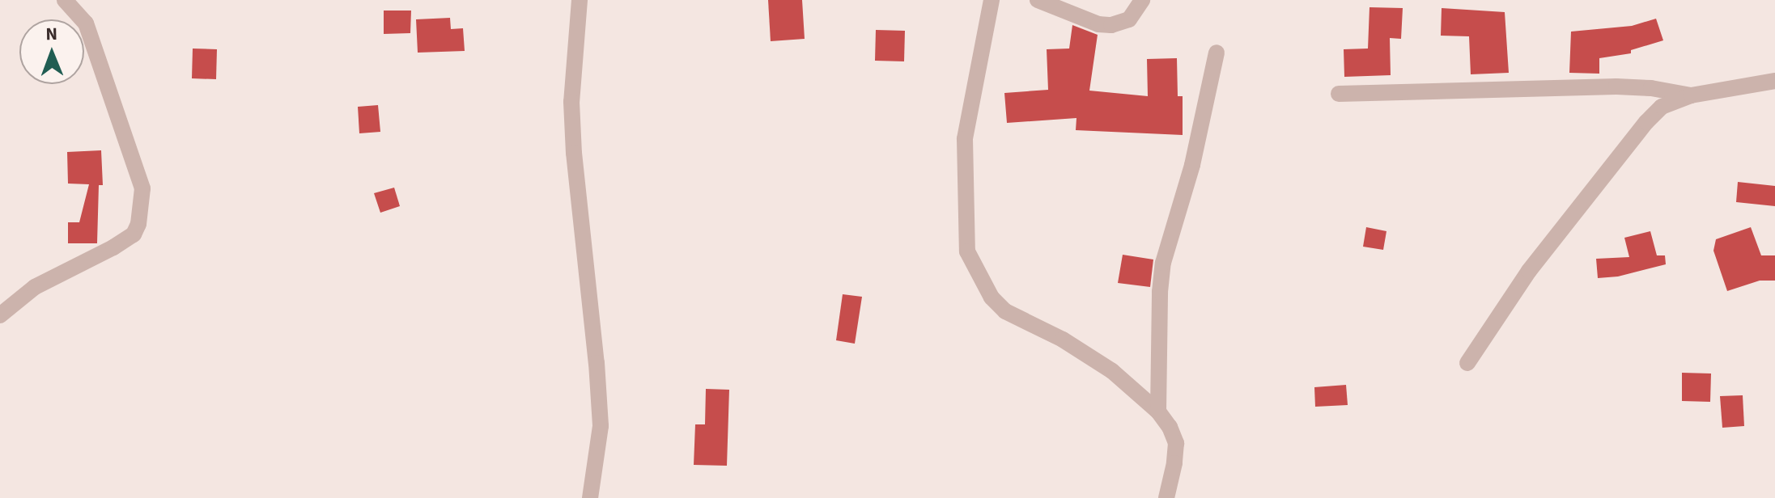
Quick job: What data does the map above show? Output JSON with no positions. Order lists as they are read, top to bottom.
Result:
{
  "north": "top"
}
